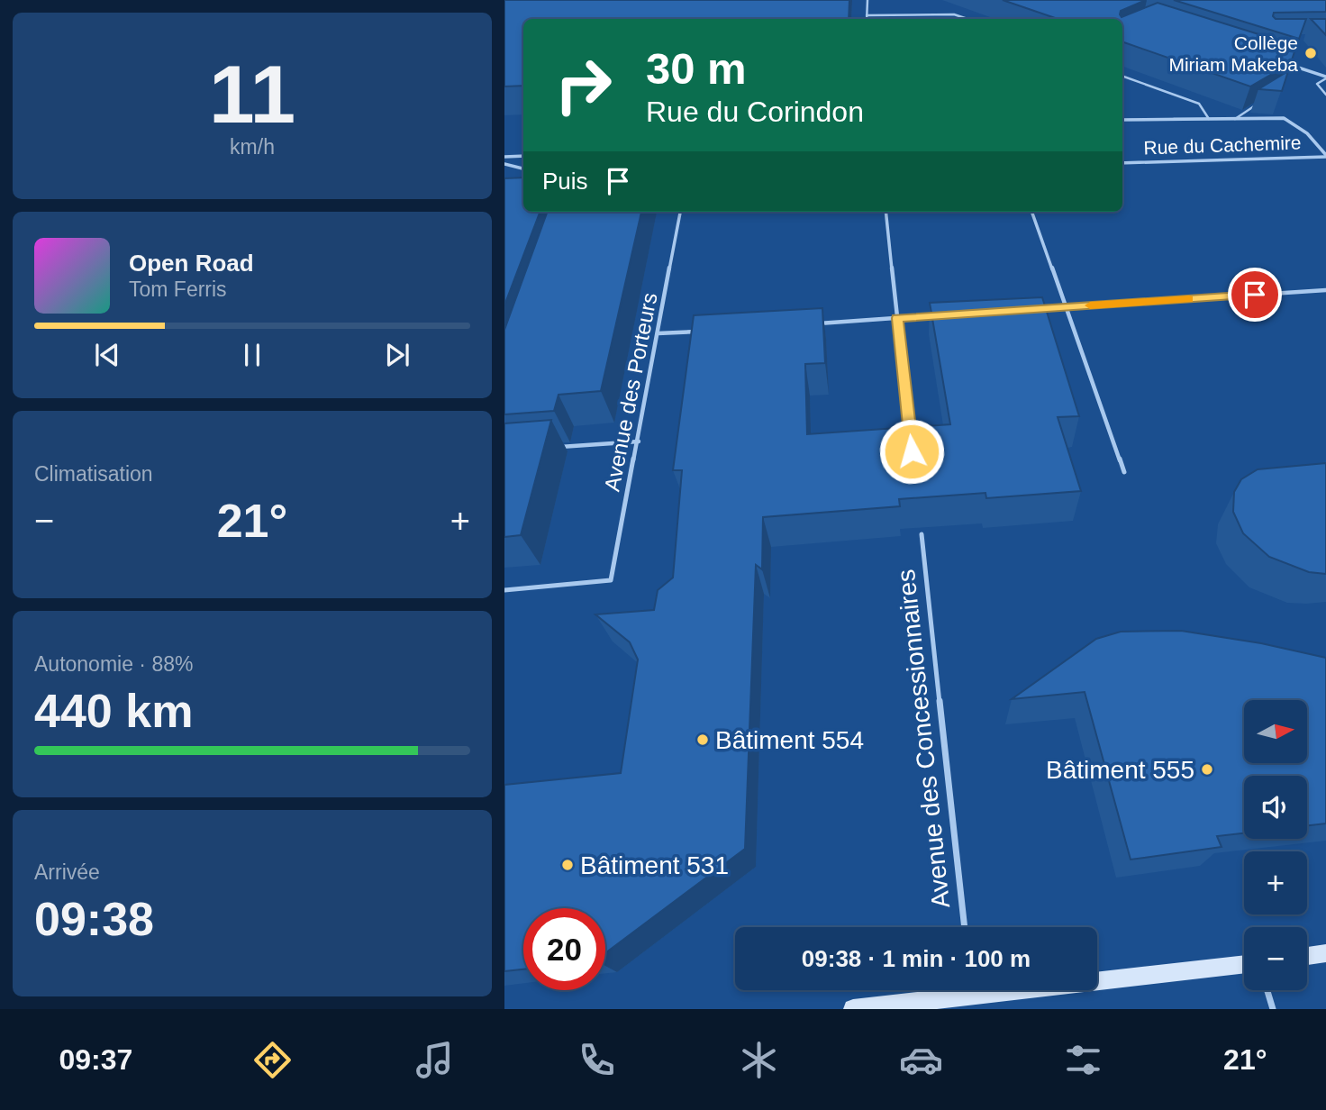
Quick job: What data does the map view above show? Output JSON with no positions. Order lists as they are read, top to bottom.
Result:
{
  "streets": {
    "lane": ["Rue du Cachemire", "Avenue des Porteurs", "Avenue des Concessionnaires"]
  },
  "places": [
    "Collège Miriam Makeba",
    "Bâtiment 554",
    "Bâtiment 555",
    "Bâtiment 531"
  ],
  "north": "right",
  "page": {
    "tile": [
      ["11", "km/h"],
      "Climatisation",
      ["Autonomie · 88%", "440 km"],
      ["Arrivée", "09:38"]
    ],
    "turn": ["30 m", "Rue du Corindon"],
    "then": "Puis",
    "song": ["Open Road", "Tom Ferris"],
    "heat": ["−", "21°", "+"],
    "map_buttons": ["+", "−"],
    "limit": "20",
    "trip": "09:38 · 1 min · 100 m",
    "tabs": ["09:37", "21°"]
  }
}
